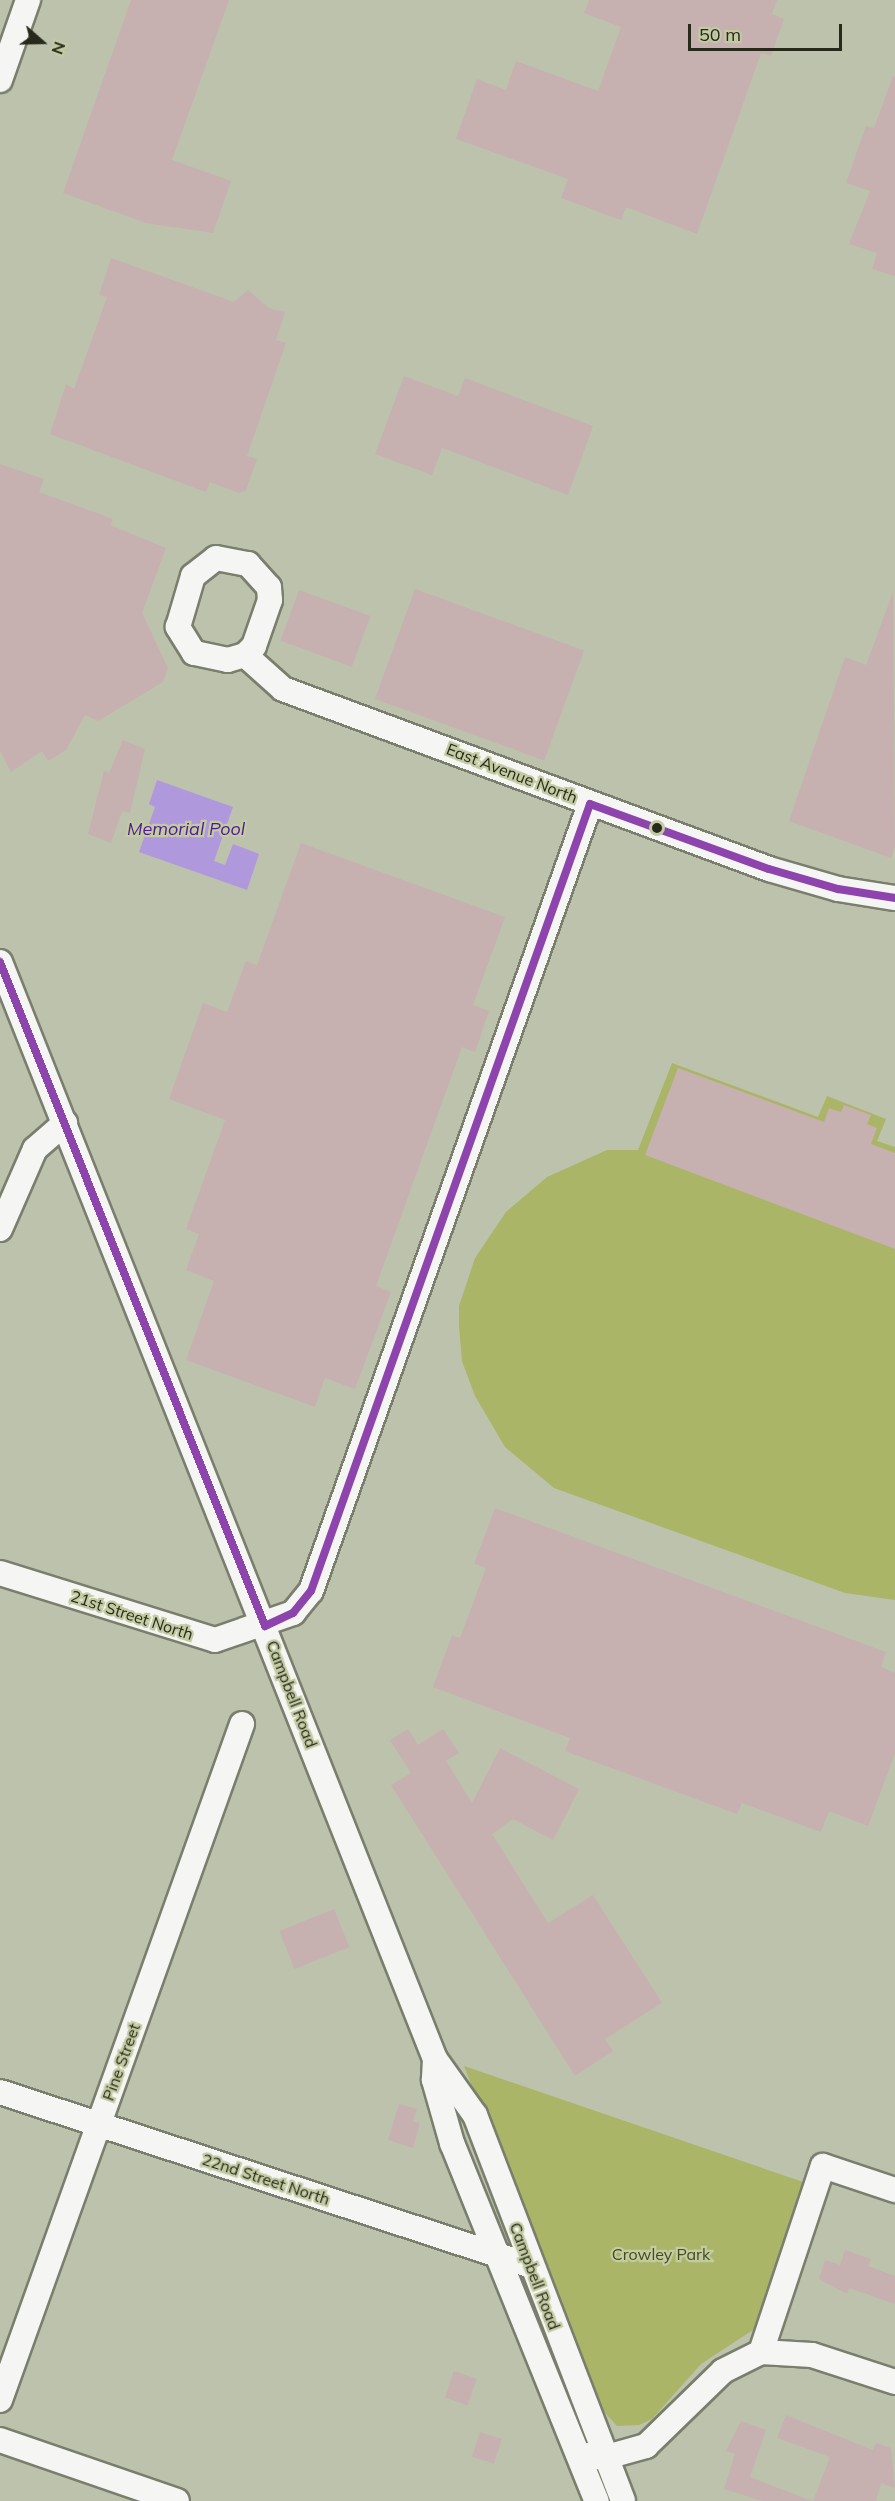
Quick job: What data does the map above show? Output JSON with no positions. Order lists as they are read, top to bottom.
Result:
{
  "streets": {
    "street": [
      "East Avenue North",
      "21st Street North",
      "Campbell Road",
      "Pine Street",
      "22nd Street North"
    ]
  },
  "crossings": [
    ["21st Street North", "Campbell Road"],
    ["Campbell Road", "22nd Street North"],
    ["Pine Street", "22nd Street North"]
  ],
  "water": ["Memorial Pool"],
  "parks": ["Crowley Park"],
  "scale_bar": "50 m",
  "north": "right"
}
